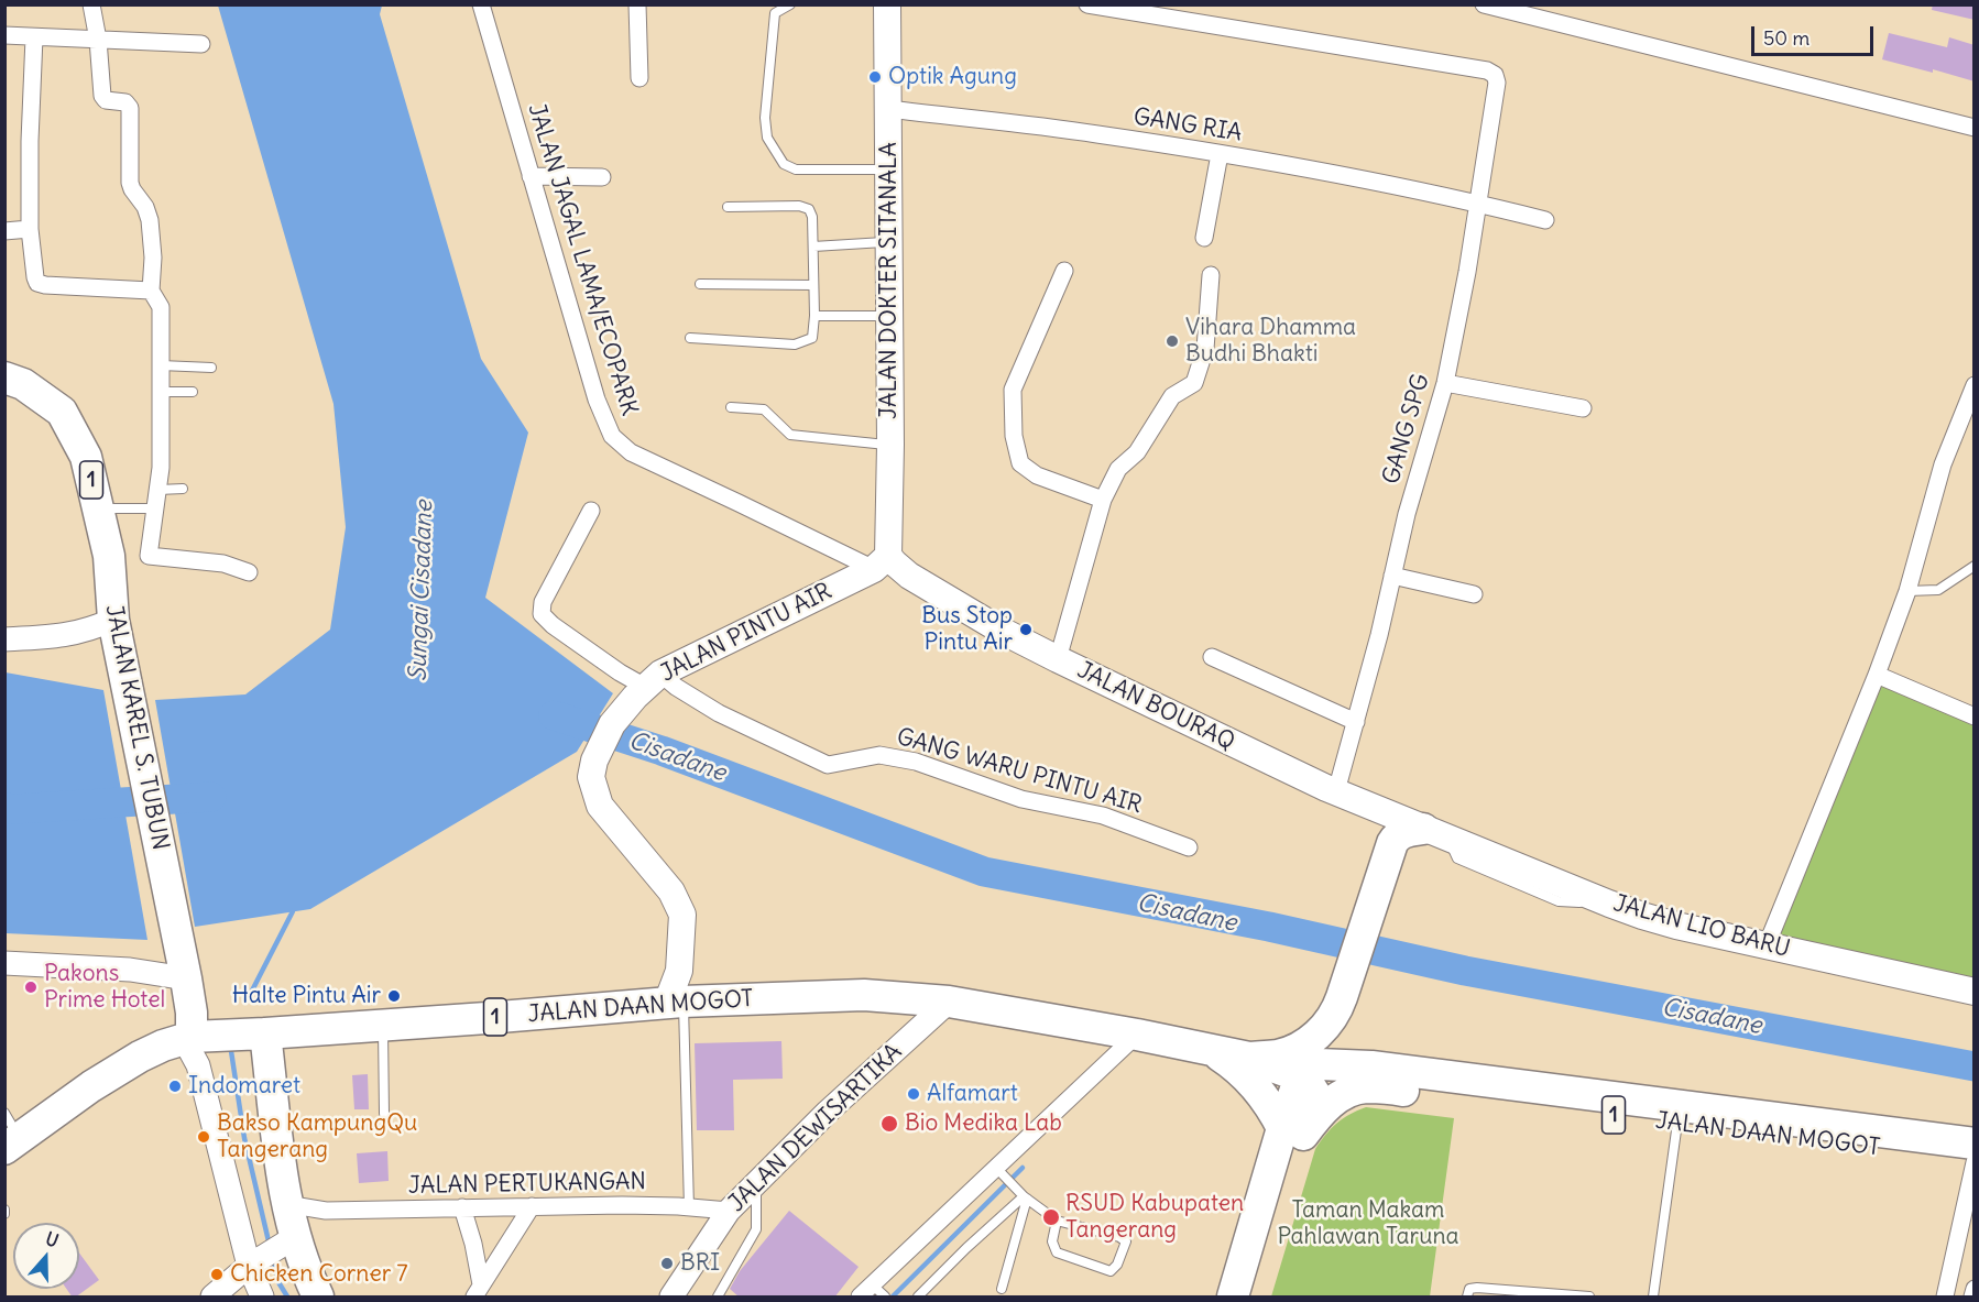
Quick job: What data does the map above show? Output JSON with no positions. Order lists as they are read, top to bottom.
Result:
{
  "streets": {
    "highway": ["1", "JALAN KAREL S. TUBUN", "JALAN DAAN MOGOT"],
    "main road": [
      "JALAN DOKTER SITANALA",
      "JALAN PINTU AIR",
      "JALAN BOURAQ",
      "JALAN LIO BARU"
    ],
    "street": [
      "GANG RIA",
      "JALAN JAGAL LAMA/ECOPARK",
      "GANG SPG",
      "GANG WARU PINTU AIR",
      "JALAN DEWISARTIKA",
      "JALAN PERTUKANGAN"
    ]
  },
  "crossings": [
    ["GANG RIA", "JALAN DOKTER SITANALA"],
    ["GANG RIA", "GANG SPG"],
    ["JALAN JAGAL LAMA/ECOPARK", "JALAN DOKTER SITANALA"],
    ["JALAN JAGAL LAMA/ECOPARK", "JALAN PINTU AIR"],
    ["JALAN JAGAL LAMA/ECOPARK", "JALAN BOURAQ"],
    ["JALAN DOKTER SITANALA", "JALAN PINTU AIR"],
    ["JALAN DOKTER SITANALA", "JALAN BOURAQ"],
    ["GANG SPG", "JALAN BOURAQ"],
    ["JALAN PINTU AIR", "JALAN BOURAQ"],
    ["JALAN PINTU AIR", "GANG WARU PINTU AIR"],
    ["JALAN PINTU AIR", "JALAN DAAN MOGOT"],
    ["JALAN BOURAQ", "JALAN LIO BARU"],
    ["JALAN KAREL S. TUBUN", "JALAN DAAN MOGOT"],
    ["JALAN DAAN MOGOT", "JALAN DEWISARTIKA"],
    ["JALAN DEWISARTIKA", "JALAN PERTUKANGAN"]
  ],
  "water": ["Sungai Cisadane", "Cisadane"],
  "parks": ["Taman Makam Pahlawan Taruna"],
  "places": [
    "Optik Agung",
    "Vihara Dhamma Budhi Bhakti",
    "Bus Stop Pintu Air",
    "Pakons Prime Hotel",
    "Halte Pintu Air",
    "Indomaret",
    "Alfamart",
    "Bio Medika Lab",
    "Bakso KampungQu Tangerang",
    "RSUD Kabupaten Tangerang",
    "BRI",
    "Chicken Corner 7"
  ],
  "scale_bar": "50 m",
  "north": "top"
}
